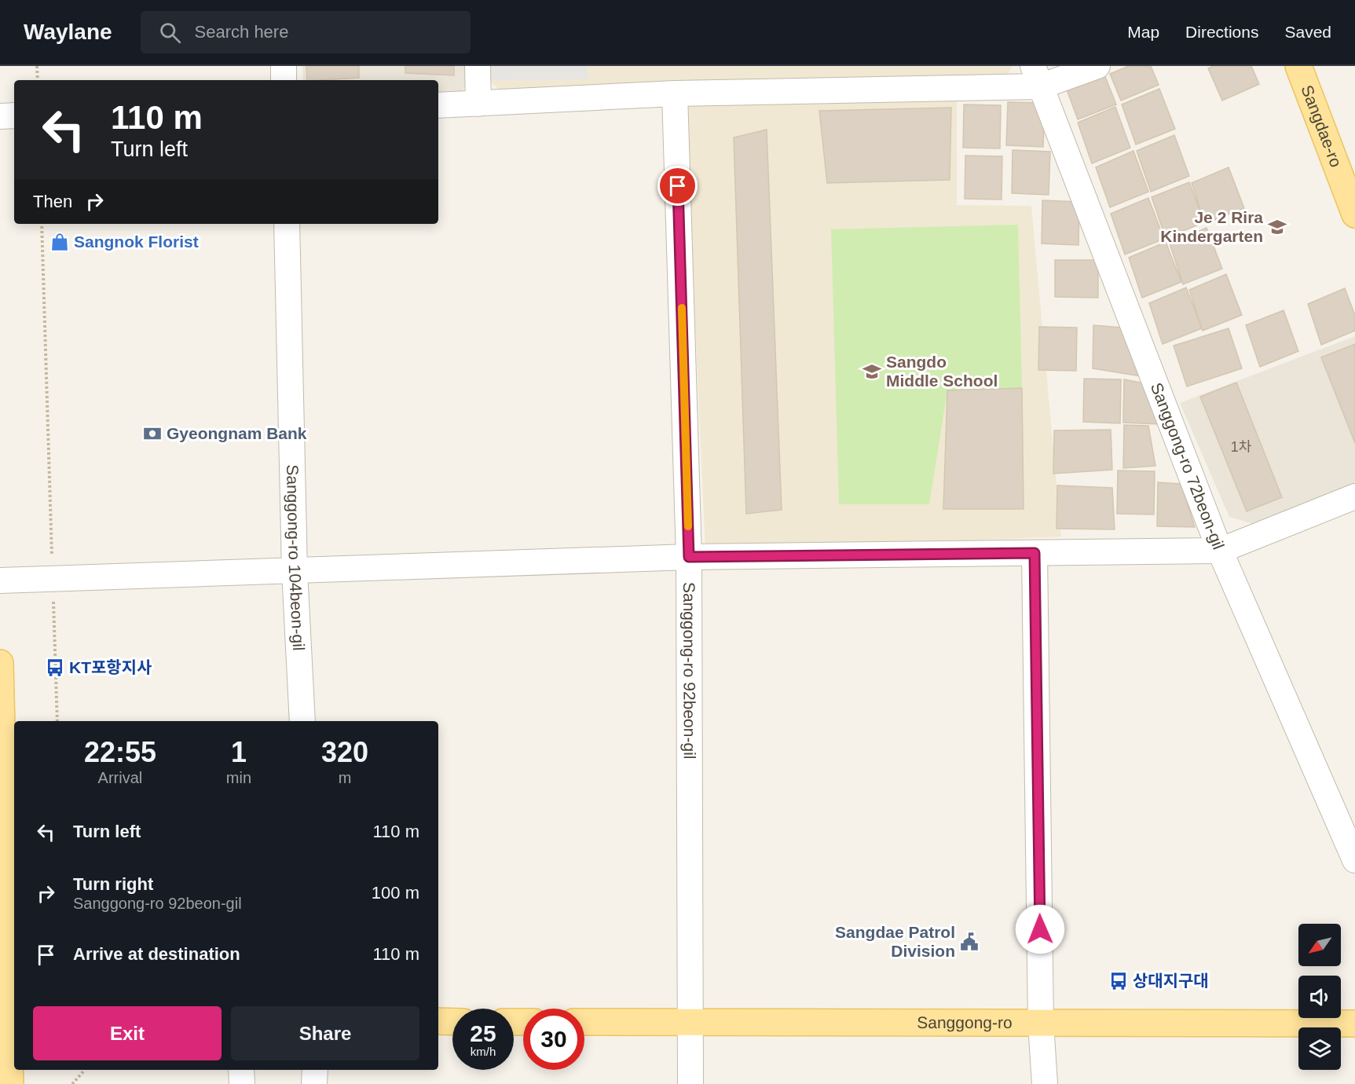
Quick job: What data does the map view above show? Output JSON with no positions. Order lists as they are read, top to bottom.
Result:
{
  "streets": {
    "main road": ["Sangdae-ro", "Sanggong-ro"],
    "street": ["Sanggong-ro 72beon-gil", "Sanggong-ro 104beon-gil", "Sanggong-ro 92beon-gil"]
  },
  "crossings": [
    ["Sanggong-ro 92beon-gil", "Sanggong-ro"]
  ],
  "places": {
    "school or university": ["Je 2 Rira Kindergarten", "Sangdo Middle School"],
    "shop": ["Sangnok Florist"],
    "bank": ["Gyeongnam Bank"],
    "bus stop": ["KT포항지사", "상대지구대"],
    "public building": ["Sangdae Patrol Division"]
  },
  "house_numbers": ["1차"],
  "north": "bottom left",
  "page": {
    "header": "Waylane",
    "search": "Search here",
    "nav": ["Map", "Directions", "Saved"],
    "turn": ["110 m", "Turn left"],
    "then": "Then",
    "eta": [
      "22:55",
      "Arrival",
      "1",
      "min",
      "320",
      "m"
    ],
    "list": [
      {
        "name": "Turn left",
        "value": "110 m"
      },
      {
        "name": "Turn right",
        "note": "Sanggong-ro 92beon-gil",
        "value": "100 m"
      },
      {
        "name": "Arrive at destination",
        "value": "110 m"
      }
    ],
    "buttons": ["Exit", "Share"],
    "speed": "25 km/h",
    "limit": "30"
  }
}
